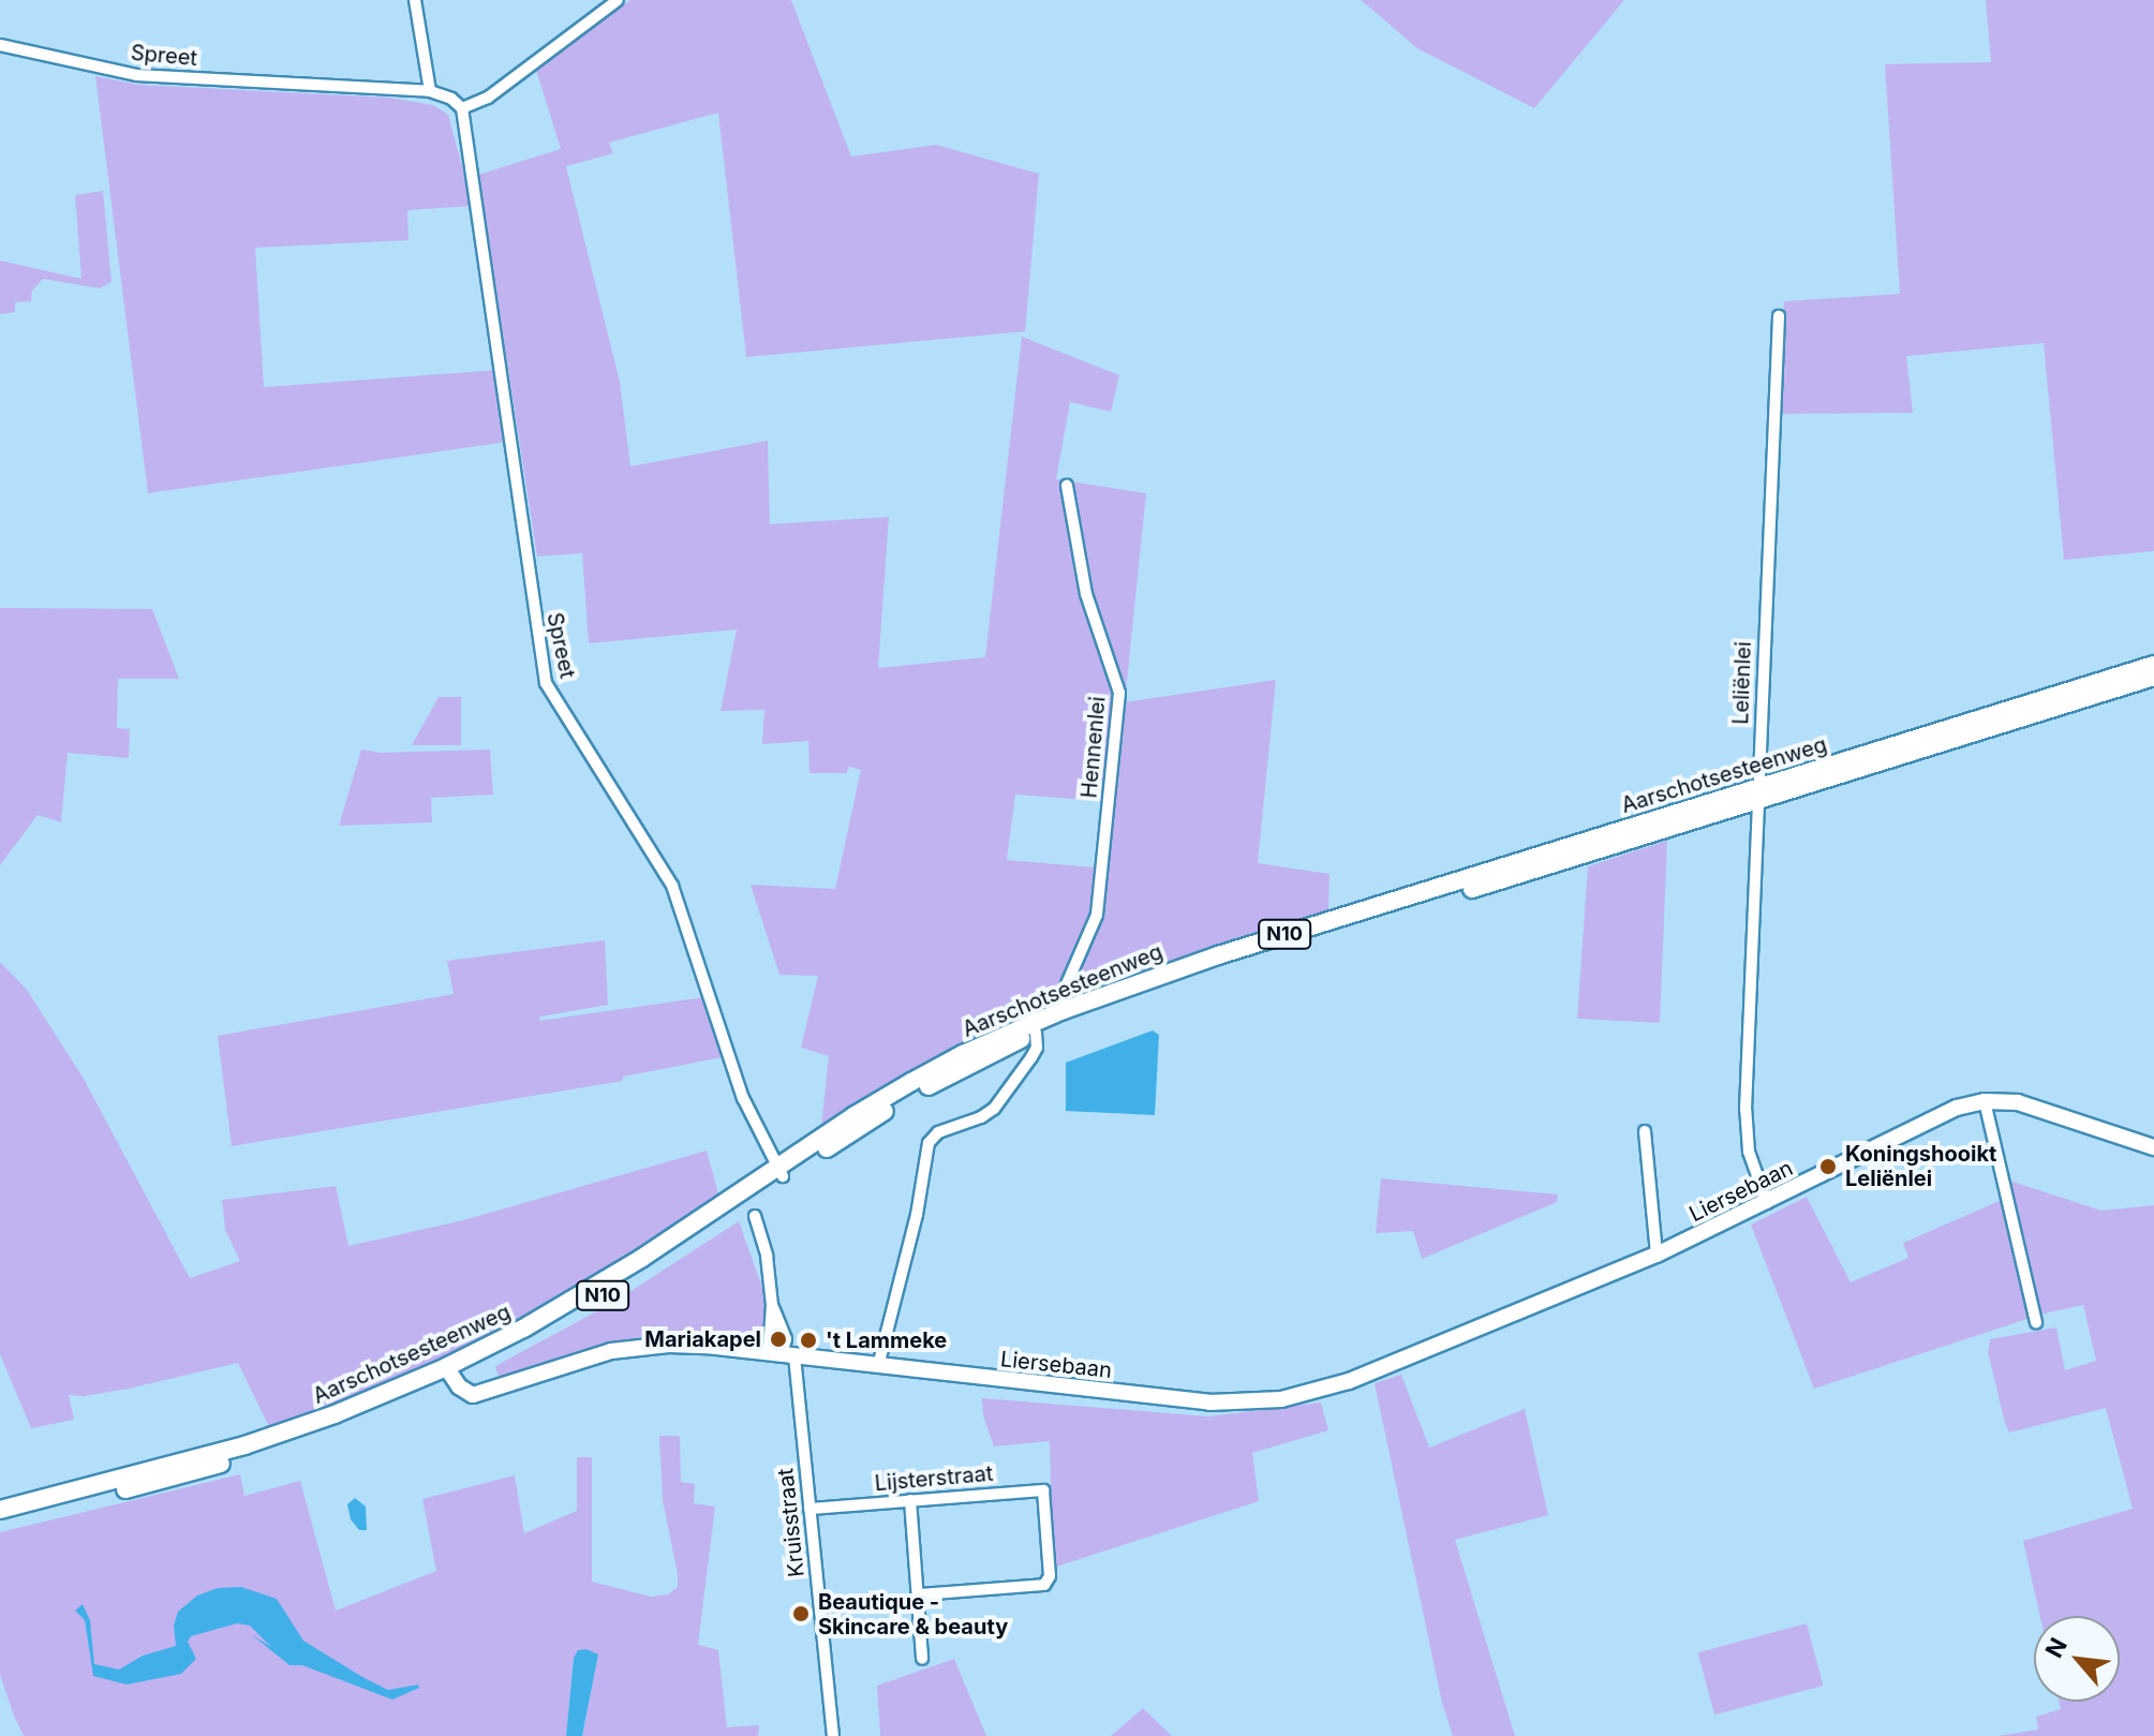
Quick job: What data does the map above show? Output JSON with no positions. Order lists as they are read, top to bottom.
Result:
{
  "streets": {
    "main road": ["Aarschotsesteenweg", "N10"],
    "street": [
      "Spreet",
      "Leliënlei",
      "Hennenlei",
      "Liersebaan",
      "Lijsterstraat",
      "Kruisstraat"
    ]
  },
  "crossings": [
    ["Spreet", "Aarschotsesteenweg"],
    ["Leliënlei", "Aarschotsesteenweg"],
    ["Leliënlei", "Liersebaan"],
    ["Hennenlei", "Aarschotsesteenweg"],
    ["Aarschotsesteenweg", "Liersebaan"],
    ["Liersebaan", "Kruisstraat"],
    ["Lijsterstraat", "Kruisstraat"]
  ],
  "places": [
    "Koningshooikt Leliënlei",
    "Mariakapel",
    "'t Lammeke",
    "Beautique - Skincare & beauty"
  ],
  "north": "top left"
}
